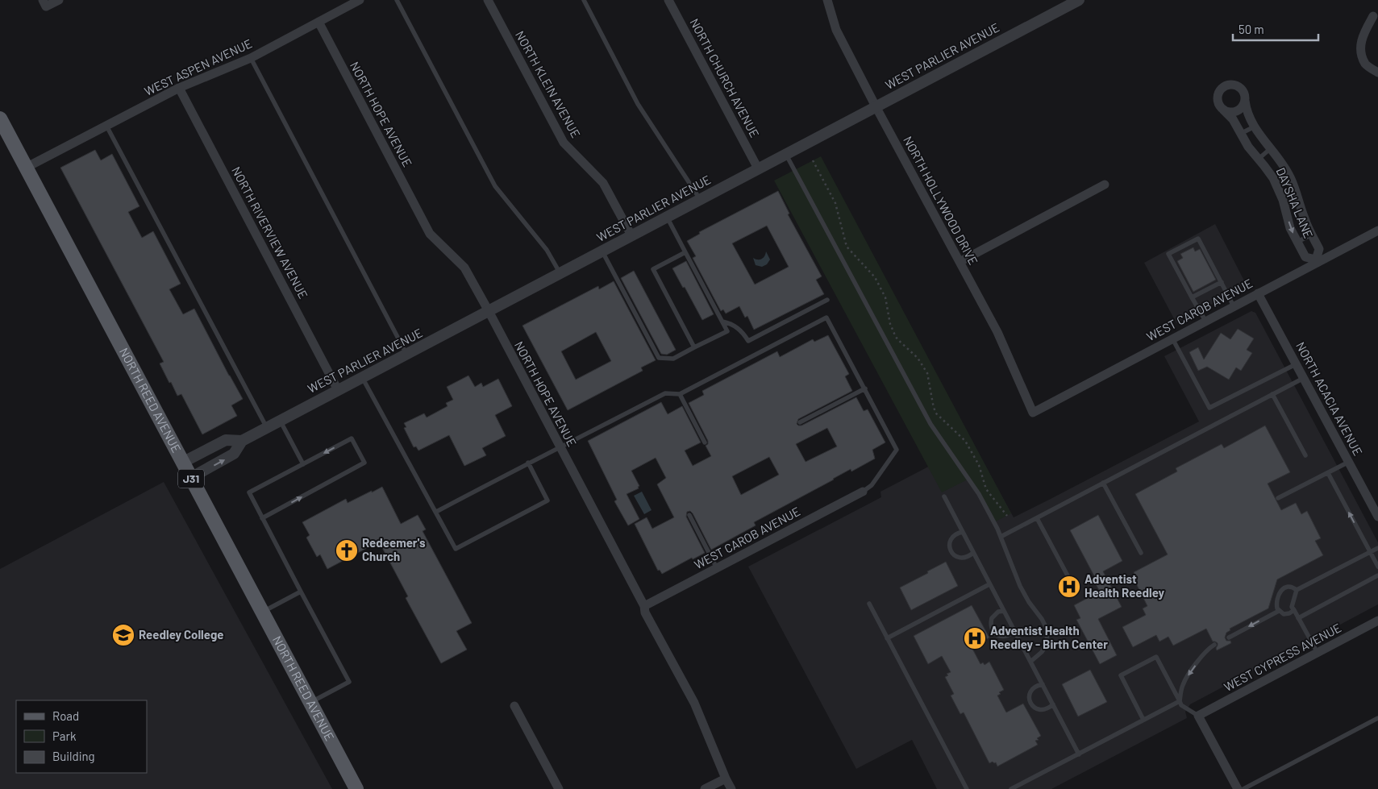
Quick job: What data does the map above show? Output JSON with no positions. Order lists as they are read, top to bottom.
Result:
{
  "streets": {
    "main road": ["NORTH REED AVENUE", "J31"],
    "street": [
      "WEST PARLIER AVENUE",
      "WEST ASPEN AVENUE",
      "NORTH CHURCH AVENUE",
      "NORTH KLEIN AVENUE",
      "NORTH HOPE AVENUE",
      "NORTH HOLLYWOOD DRIVE",
      "DAYSHA LANE",
      "NORTH RIVERVIEW AVENUE",
      "WEST CAROB AVENUE",
      "NORTH ACACIA AVENUE",
      "WEST CYPRESS AVENUE"
    ]
  },
  "crossings": [
    ["WEST PARLIER AVENUE", "NORTH CHURCH AVENUE"],
    ["WEST PARLIER AVENUE", "NORTH KLEIN AVENUE"],
    ["WEST PARLIER AVENUE", "NORTH HOPE AVENUE"],
    ["WEST PARLIER AVENUE", "NORTH HOLLYWOOD DRIVE"],
    ["WEST PARLIER AVENUE", "NORTH RIVERVIEW AVENUE"],
    ["WEST PARLIER AVENUE", "NORTH REED AVENUE"],
    ["WEST ASPEN AVENUE", "NORTH HOPE AVENUE"],
    ["WEST ASPEN AVENUE", "NORTH RIVERVIEW AVENUE"],
    ["WEST ASPEN AVENUE", "NORTH REED AVENUE"],
    ["NORTH HOPE AVENUE", "WEST CAROB AVENUE"],
    ["NORTH HOLLYWOOD DRIVE", "WEST CAROB AVENUE"],
    ["DAYSHA LANE", "WEST CAROB AVENUE"],
    ["WEST CAROB AVENUE", "NORTH ACACIA AVENUE"]
  ],
  "places": {
    "church": ["Redeemer's Church"],
    "hospital": ["Adventist Health Reedley", "Adventist Health Reedley - Birth Center"],
    "school or university": ["Reedley College"]
  },
  "legend": ["Road", "Park", "Building"],
  "scale_bar": "50 m"
}
